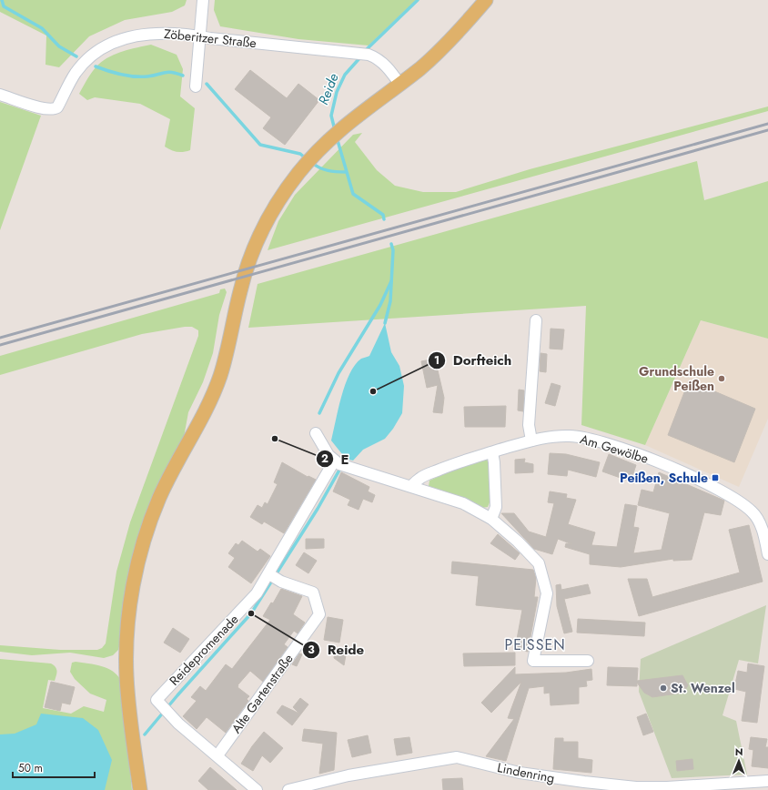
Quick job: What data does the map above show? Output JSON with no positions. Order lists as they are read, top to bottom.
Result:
{
  "streets": {
    "street": [
      "Zöberitzer Straße",
      "Am Gewölbe",
      "Reidepromenade",
      "Alte Gartenstraße",
      "Lindenring"
    ]
  },
  "crossings": [
    ["Reidepromenade", "Alte Gartenstraße"]
  ],
  "districts": ["PEISSEN"],
  "water": ["Reide"],
  "places": {
    "other": [
      "Grundschule Peißen",
      "Dorfteich",
      "E",
      "Reide",
      "St. Wenzel"
    ],
    "transit": ["Peißen, Schule"]
  },
  "scale_bar": "50 m",
  "north": "top"
}
